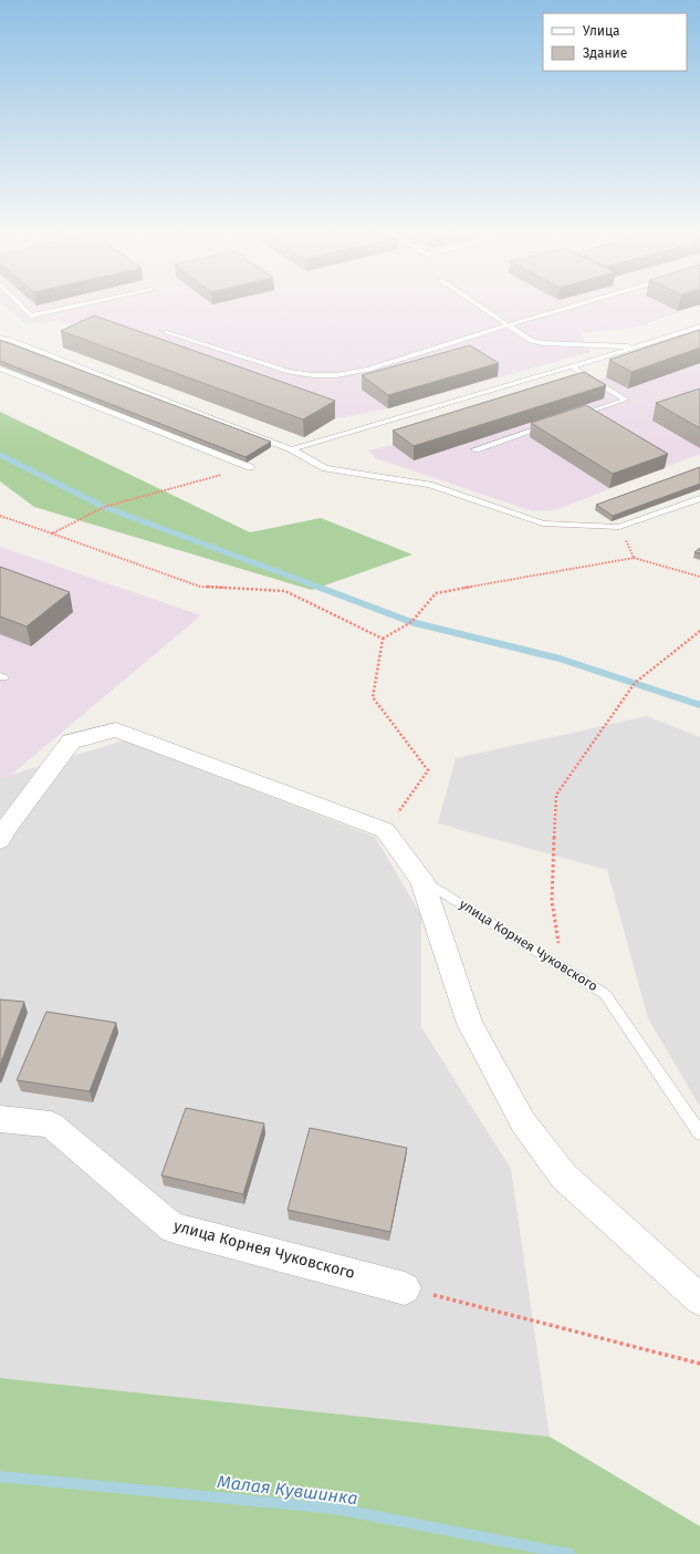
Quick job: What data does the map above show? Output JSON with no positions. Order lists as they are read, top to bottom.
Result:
{
  "streets": {
    "street": ["улица Корнея Чуковского"]
  },
  "water": ["Малая Кувшинка"],
  "legend": ["Улица", "Здание"]
}
